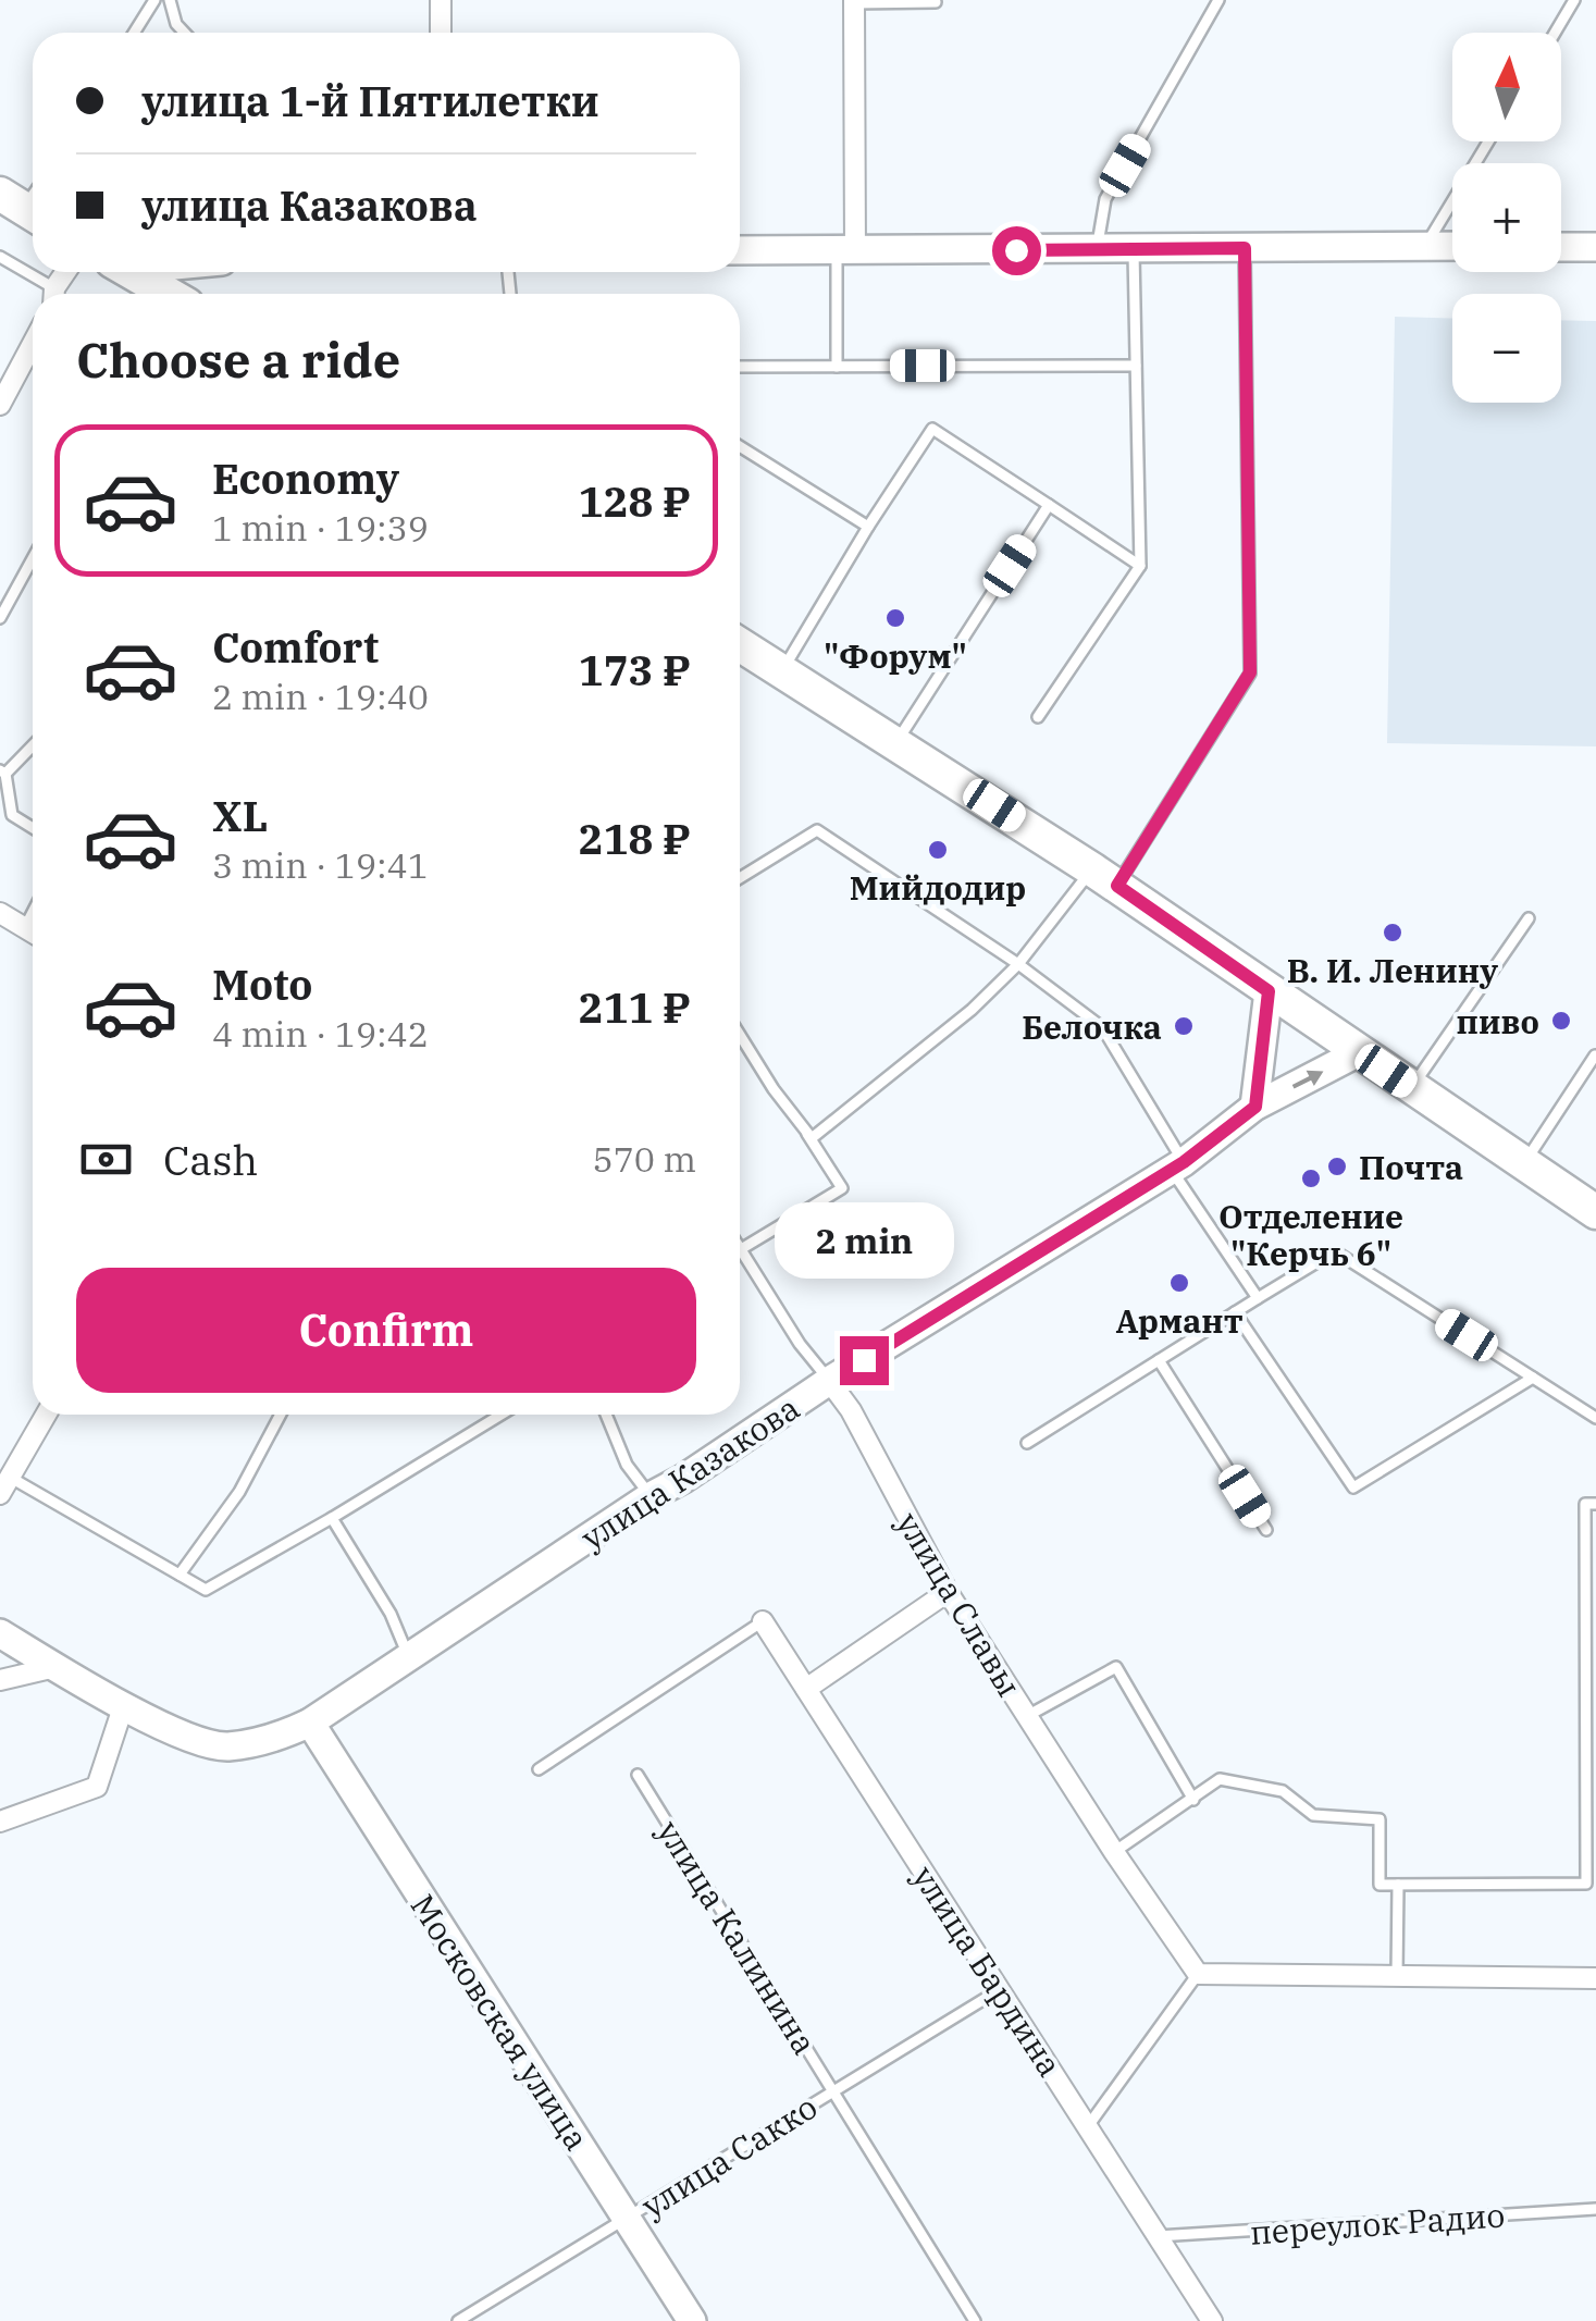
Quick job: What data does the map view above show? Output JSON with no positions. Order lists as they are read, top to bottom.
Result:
{
  "streets": {
    "main road": ["улица Казакова", "Московская улица"],
    "street": ["улица Славы", "улица Бардина"],
    "lane": ["улица Калинина", "улица Сакко", "переулок Радио"]
  },
  "crossings": [
    ["улица Казакова", "улица Славы"],
    ["улица Казакова", "Московская улица"],
    ["улица Калинина", "улица Сакко"],
    ["улица Бардина", "улица Сакко"],
    ["улица Бардина", "переулок Радио"],
    ["Московская улица", "улица Сакко"]
  ],
  "places": [
    "\"Форум\"",
    "Мийдодир",
    "В. И. Ленину",
    "пиво",
    "Белочка",
    "Почта",
    "Отделение \"Керчь 6\"",
    "Армант"
  ],
  "north": "top",
  "page": {
    "map_buttons": ["+", "−"],
    "banner": ["улица 1-й Пятилетки", "улица Казакова"],
    "heading": "Choose a ride",
    "list": [
      {
        "name": "Economy",
        "note": "1 min · 19:39",
        "value": "128 ₽"
      },
      {
        "name": "Comfort",
        "note": "2 min · 19:40",
        "value": "173 ₽"
      },
      {
        "name": "XL",
        "note": "3 min · 19:41",
        "value": "218 ₽"
      },
      {
        "name": "Moto",
        "note": "4 min · 19:42",
        "value": "211 ₽"
      }
    ],
    "pay": ["Cash", "570 m"],
    "bubble": "2 min",
    "buttons": "Confirm"
  }
}
